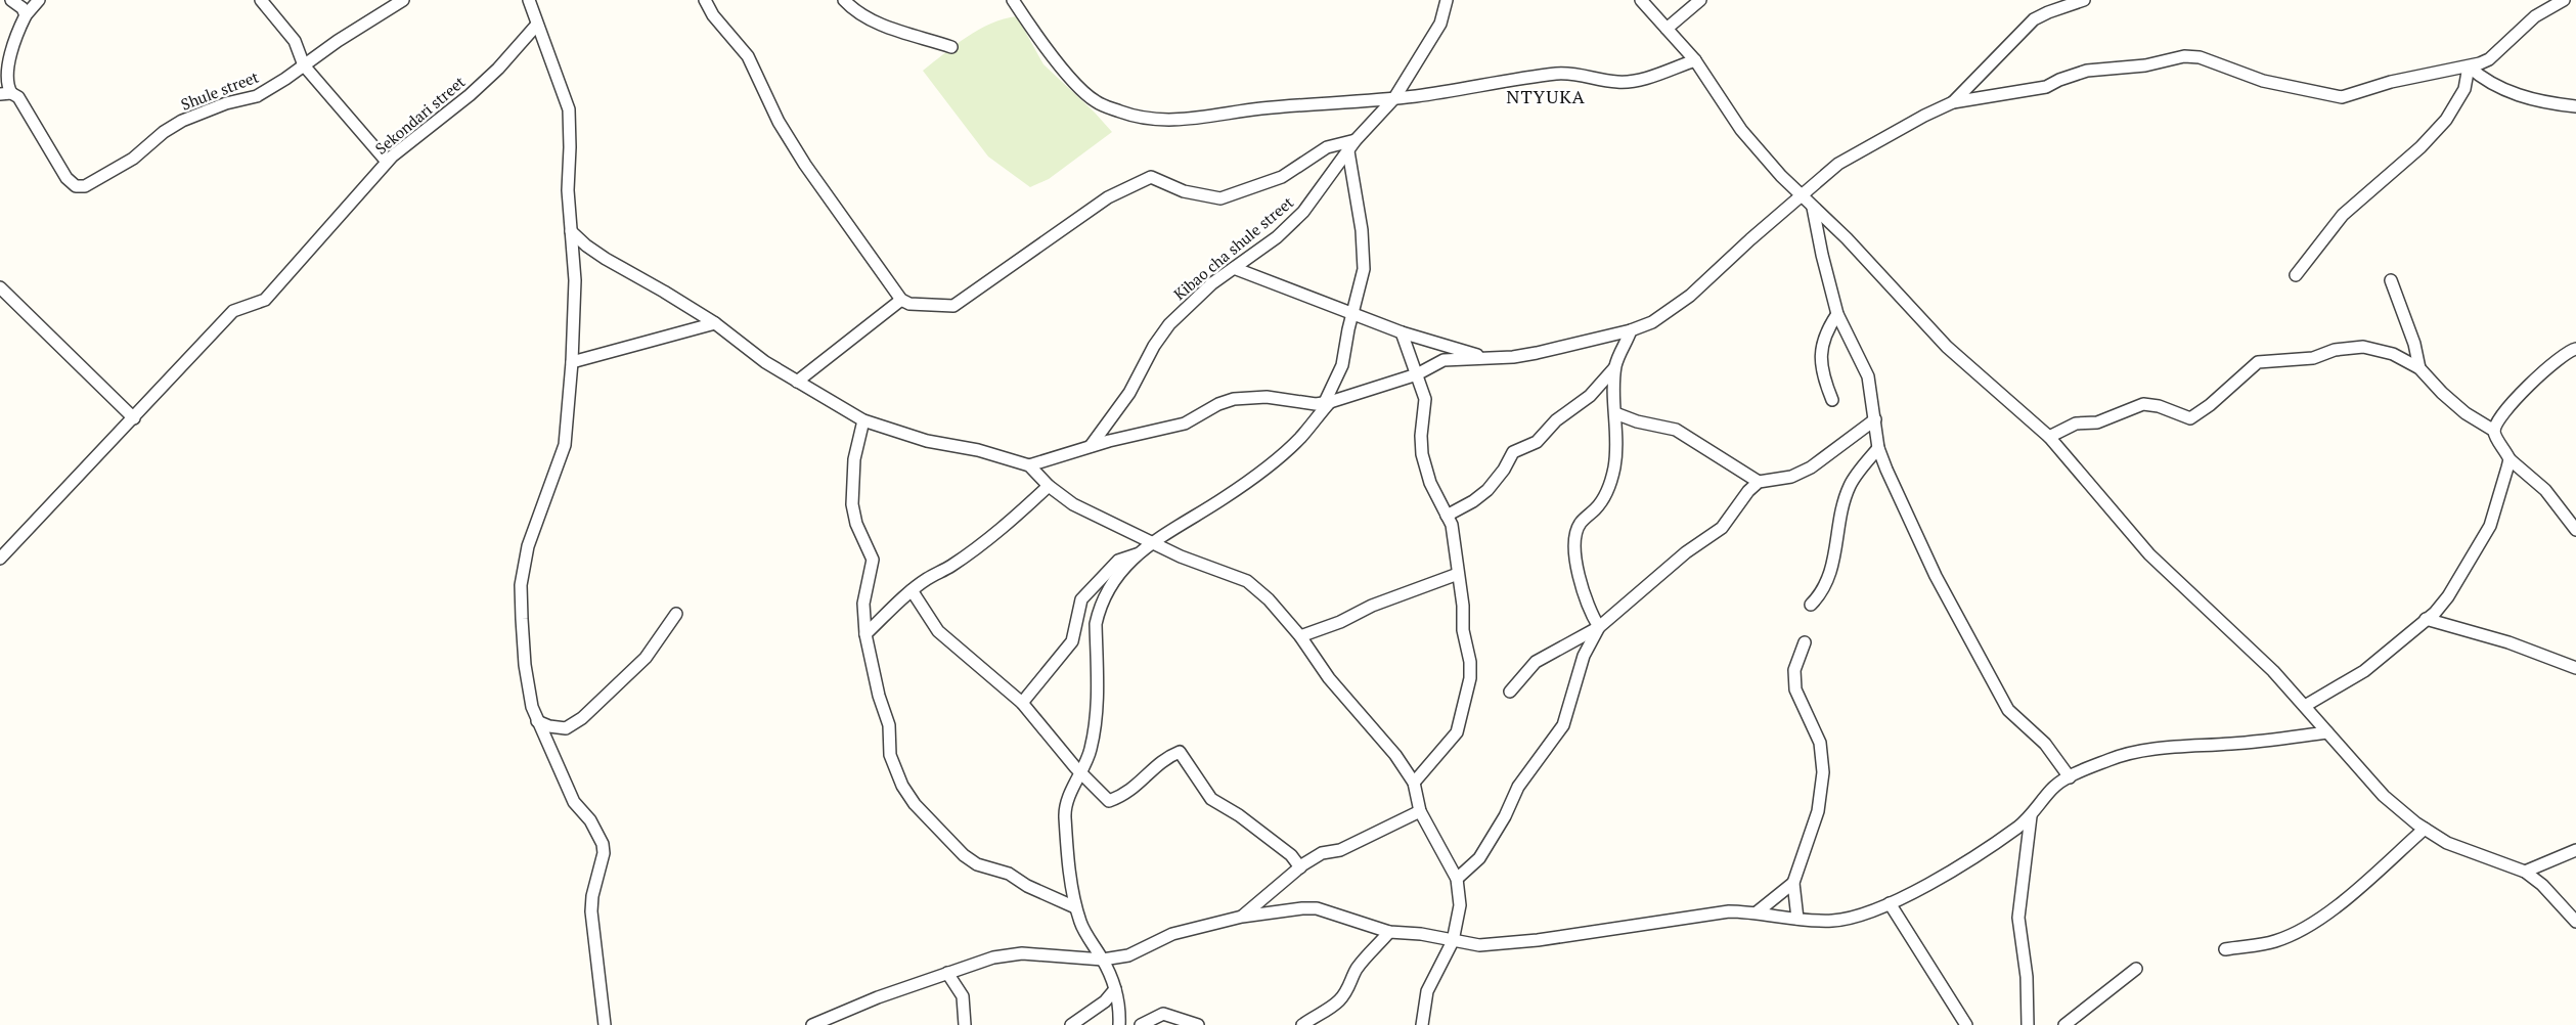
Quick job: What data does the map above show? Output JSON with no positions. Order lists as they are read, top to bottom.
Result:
{
  "streets": {
    "street": ["Shule street", "Sekondari street", "Kibao cha shule street"]
  },
  "districts": ["NTYUKA"]
}
